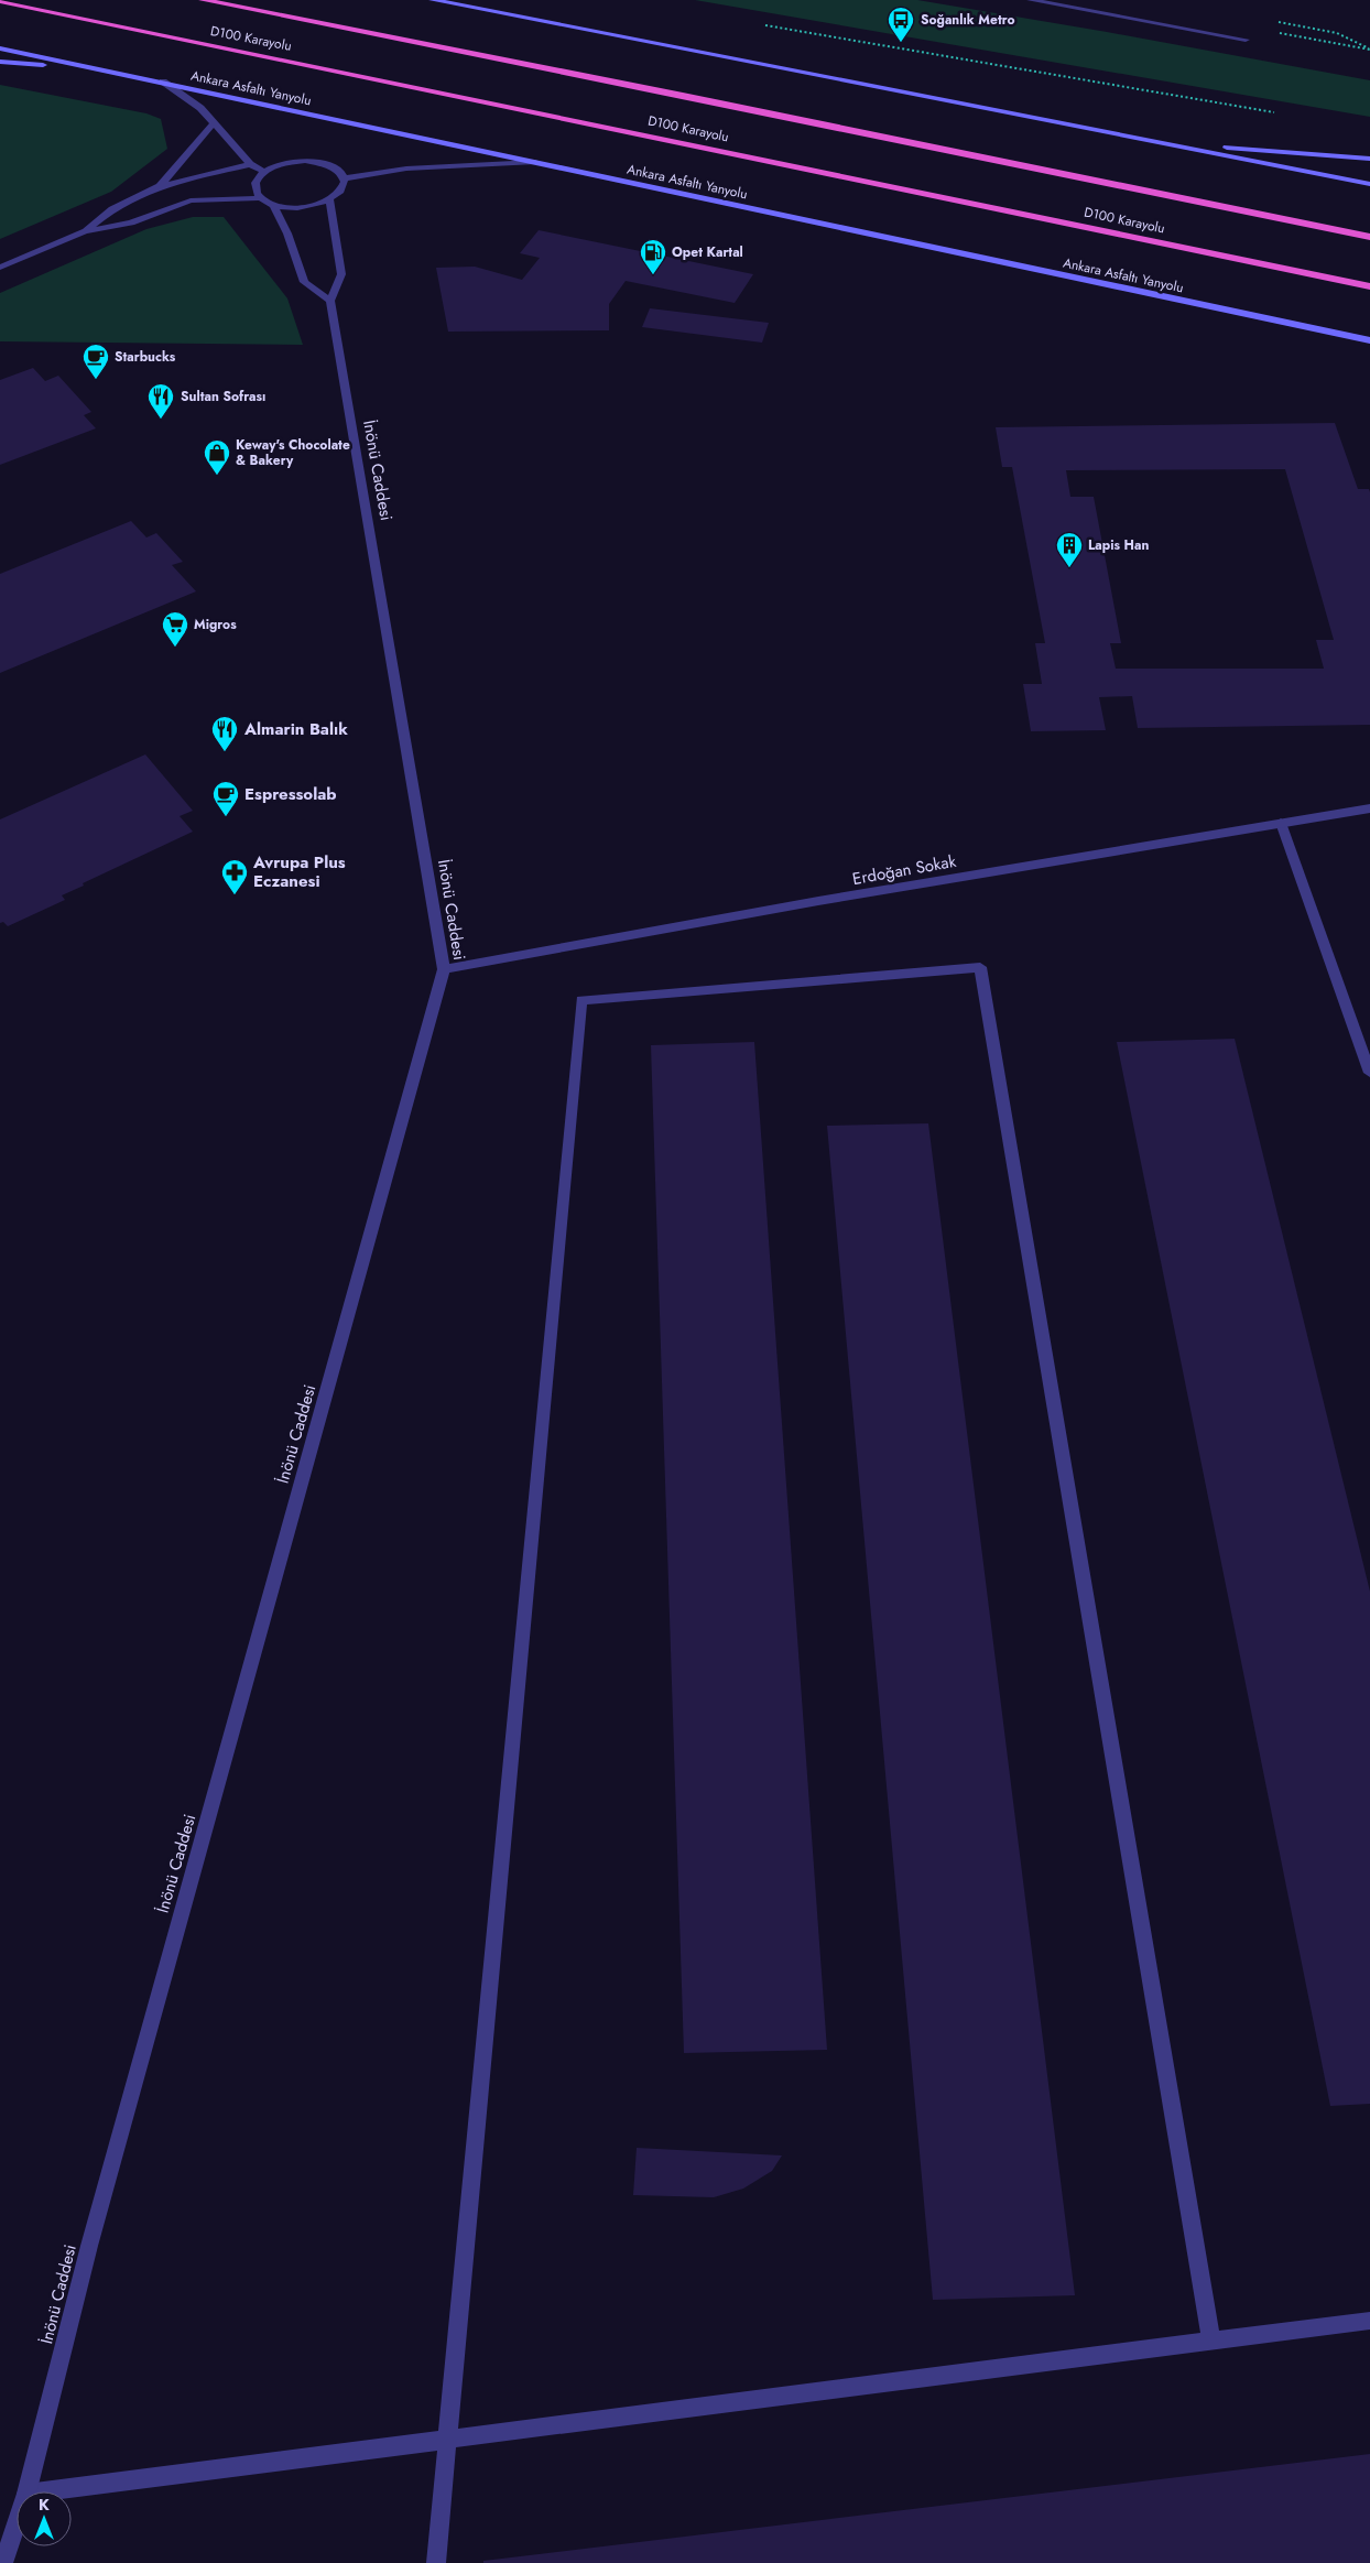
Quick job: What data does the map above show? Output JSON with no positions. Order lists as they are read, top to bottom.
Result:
{
  "streets": {
    "highway": ["D100 Karayolu"],
    "main road": ["Ankara Asfaltı Yanyolu"],
    "street": ["İnönü Caddesi", "Erdoğan Sokak"]
  },
  "crossings": [
    ["İnönü Caddesi", "Erdoğan Sokak"]
  ],
  "places": {
    "bus stop": ["Soğanlık Metro"],
    "fuel station": ["Opet Kartal"],
    "cafe": ["Starbucks", "Espressolab"],
    "restaurant": ["Sultan Sofrası", "Almarin Balık"],
    "shop": ["Keway's Chocolate & Bakery"],
    "building": ["Lapis Han"],
    "supermarket": ["Migros"],
    "pharmacy": ["Avrupa Plus Eczanesi"]
  },
  "north": "top"
}
